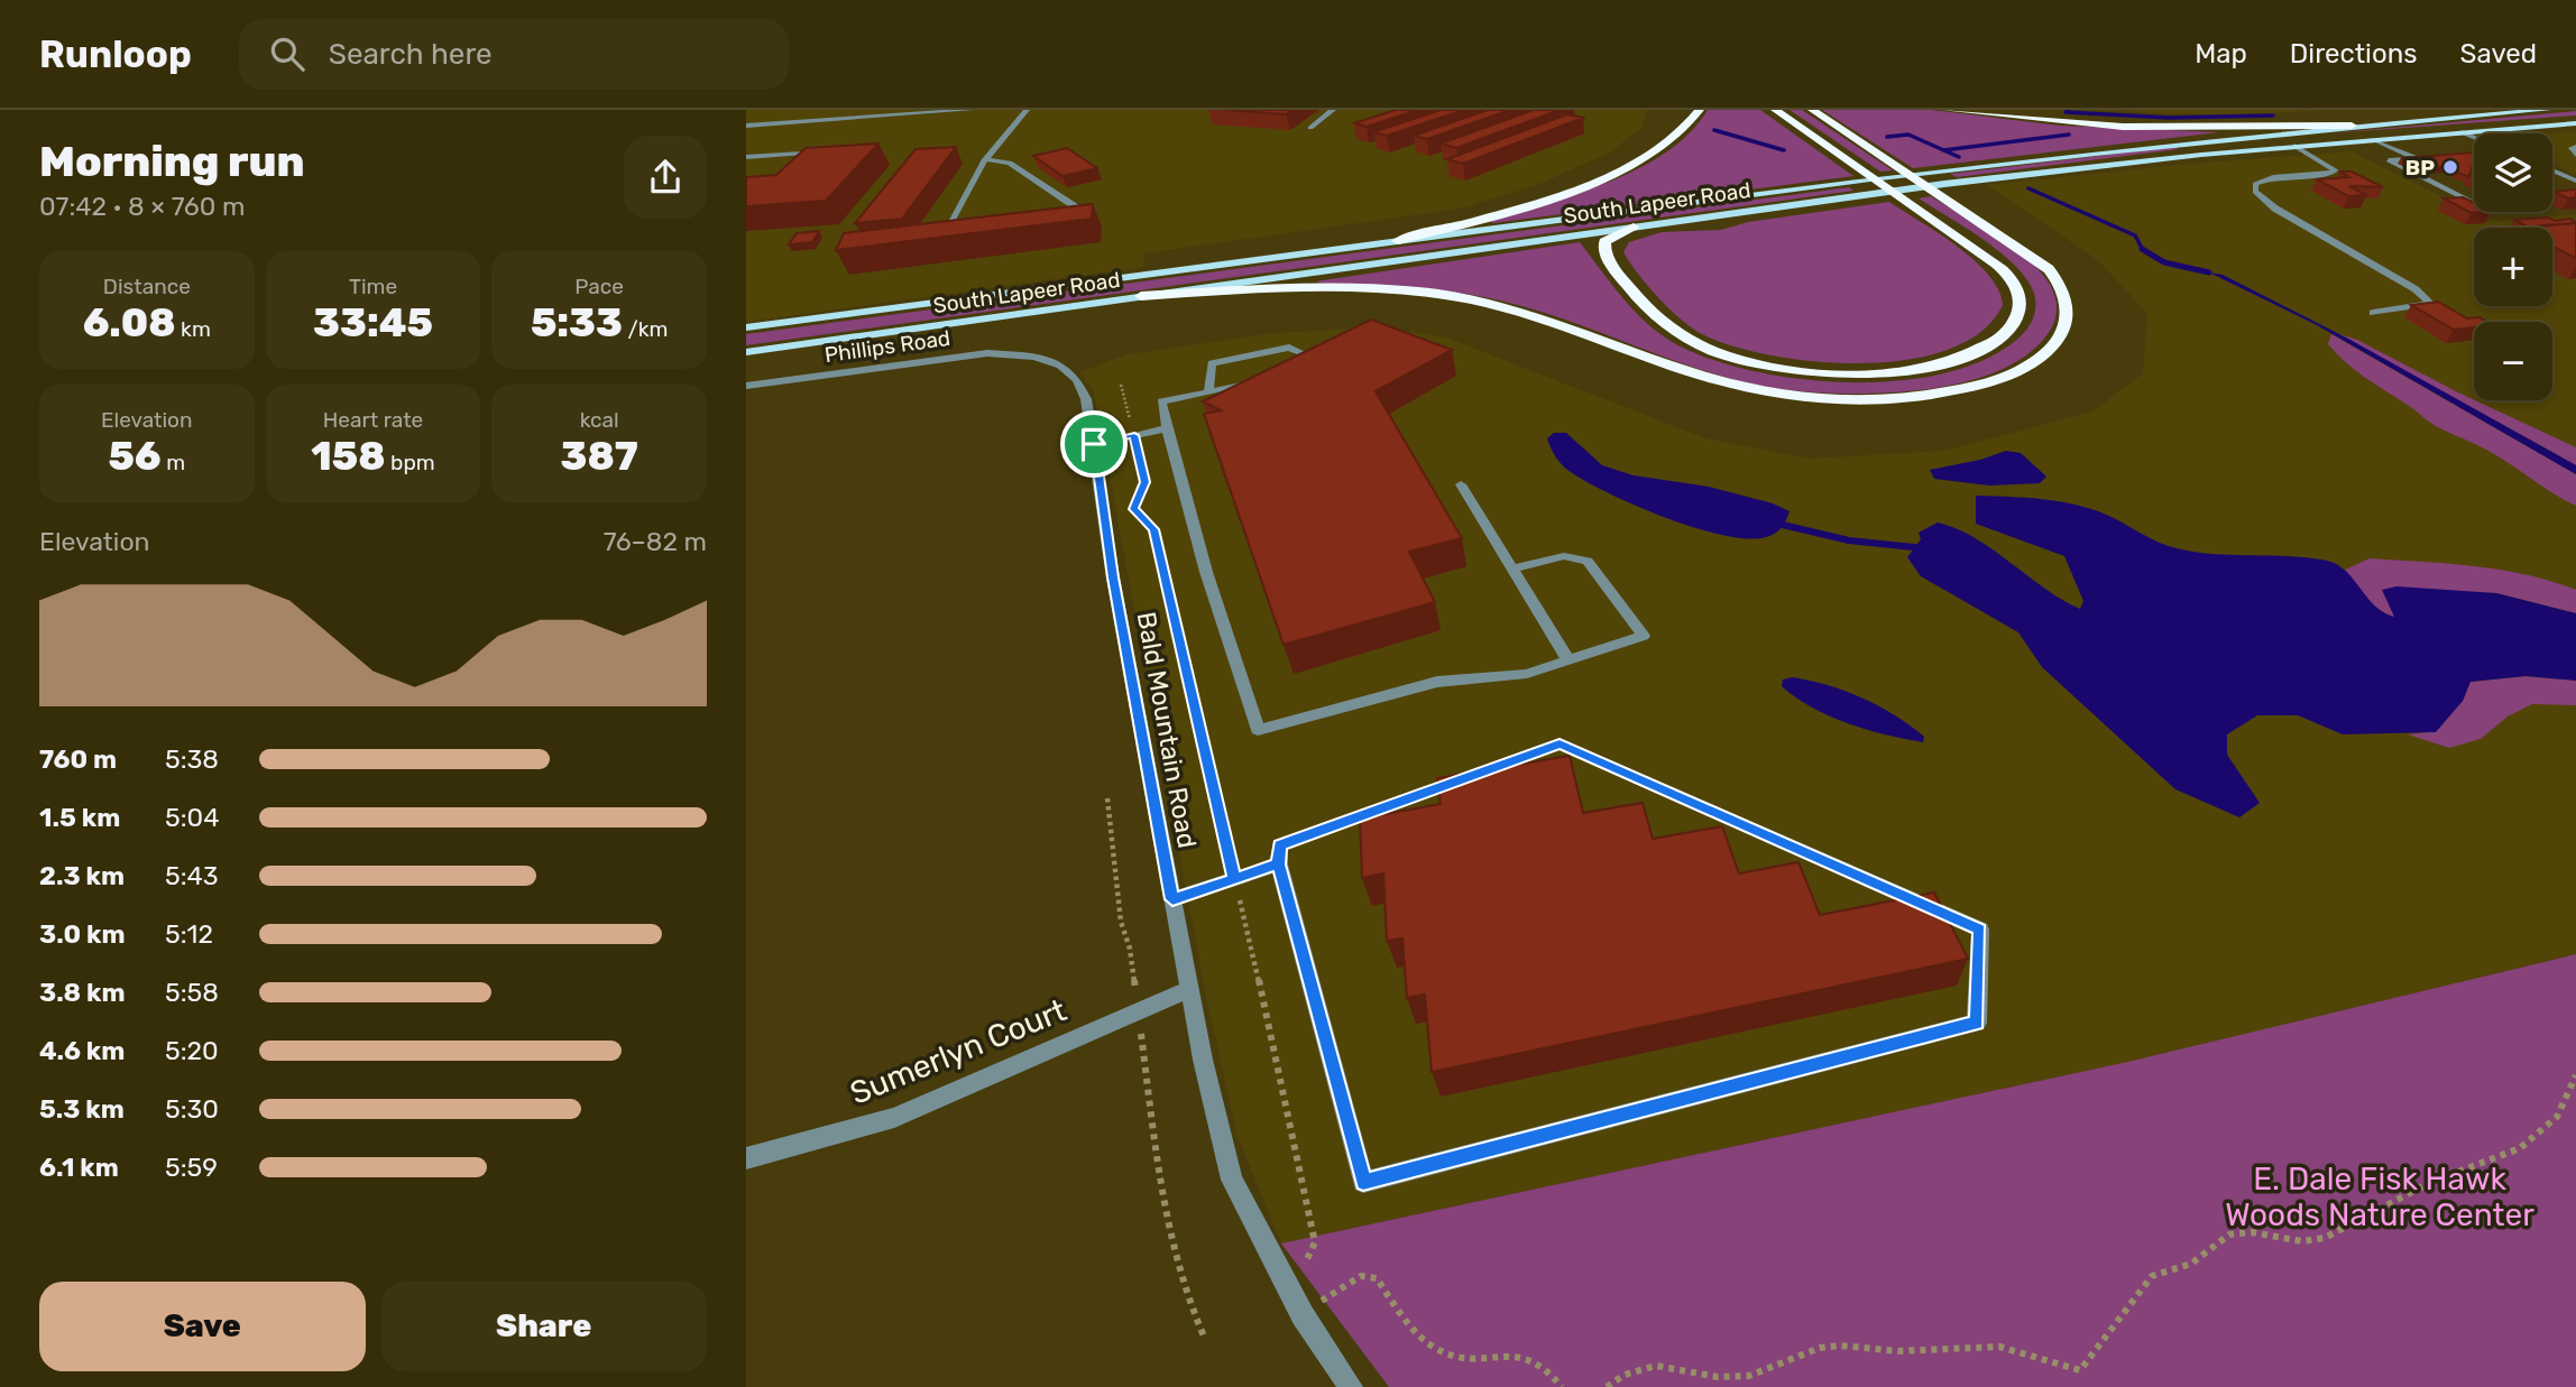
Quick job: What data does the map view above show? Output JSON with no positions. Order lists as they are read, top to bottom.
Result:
{
  "streets": {
    "main road": ["South Lapeer Road"],
    "street": ["Phillips Road", "Bald Mountain Road", "Sumerlyn Court"]
  },
  "crossings": [
    ["Phillips Road", "Bald Mountain Road"],
    ["Bald Mountain Road", "Sumerlyn Court"]
  ],
  "parks": ["E. Dale Fisk Hawk Woods Nature Center"],
  "places": ["BP"],
  "page": {
    "header": "Runloop",
    "search": "Search here",
    "nav": ["Map", "Directions", "Saved"],
    "heading": ["Morning run", "07:42 · 8 × 760 m"],
    "map_buttons": ["+", "−"],
    "stats": [
      ["Distance", "6.08 km"],
      ["Time", "33:45"],
      ["Pace", "5:33 /km"],
      ["Elevation", "56 m"],
      ["Heart rate", "158 bpm"],
      ["kcal", "387"]
    ],
    "chart": ["Elevation", "76–82 m"],
    "list": [
      {
        "name": "760 m",
        "note": "5:38"
      },
      {
        "name": "1.5 km",
        "note": "5:04"
      },
      {
        "name": "2.3 km",
        "note": "5:43"
      },
      {
        "name": "3.0 km",
        "note": "5:12"
      },
      {
        "name": "3.8 km",
        "note": "5:58"
      },
      {
        "name": "4.6 km",
        "note": "5:20"
      },
      {
        "name": "5.3 km",
        "note": "5:30"
      },
      {
        "name": "6.1 km",
        "note": "5:59"
      }
    ],
    "buttons": ["Save", "Share"]
  }
}
